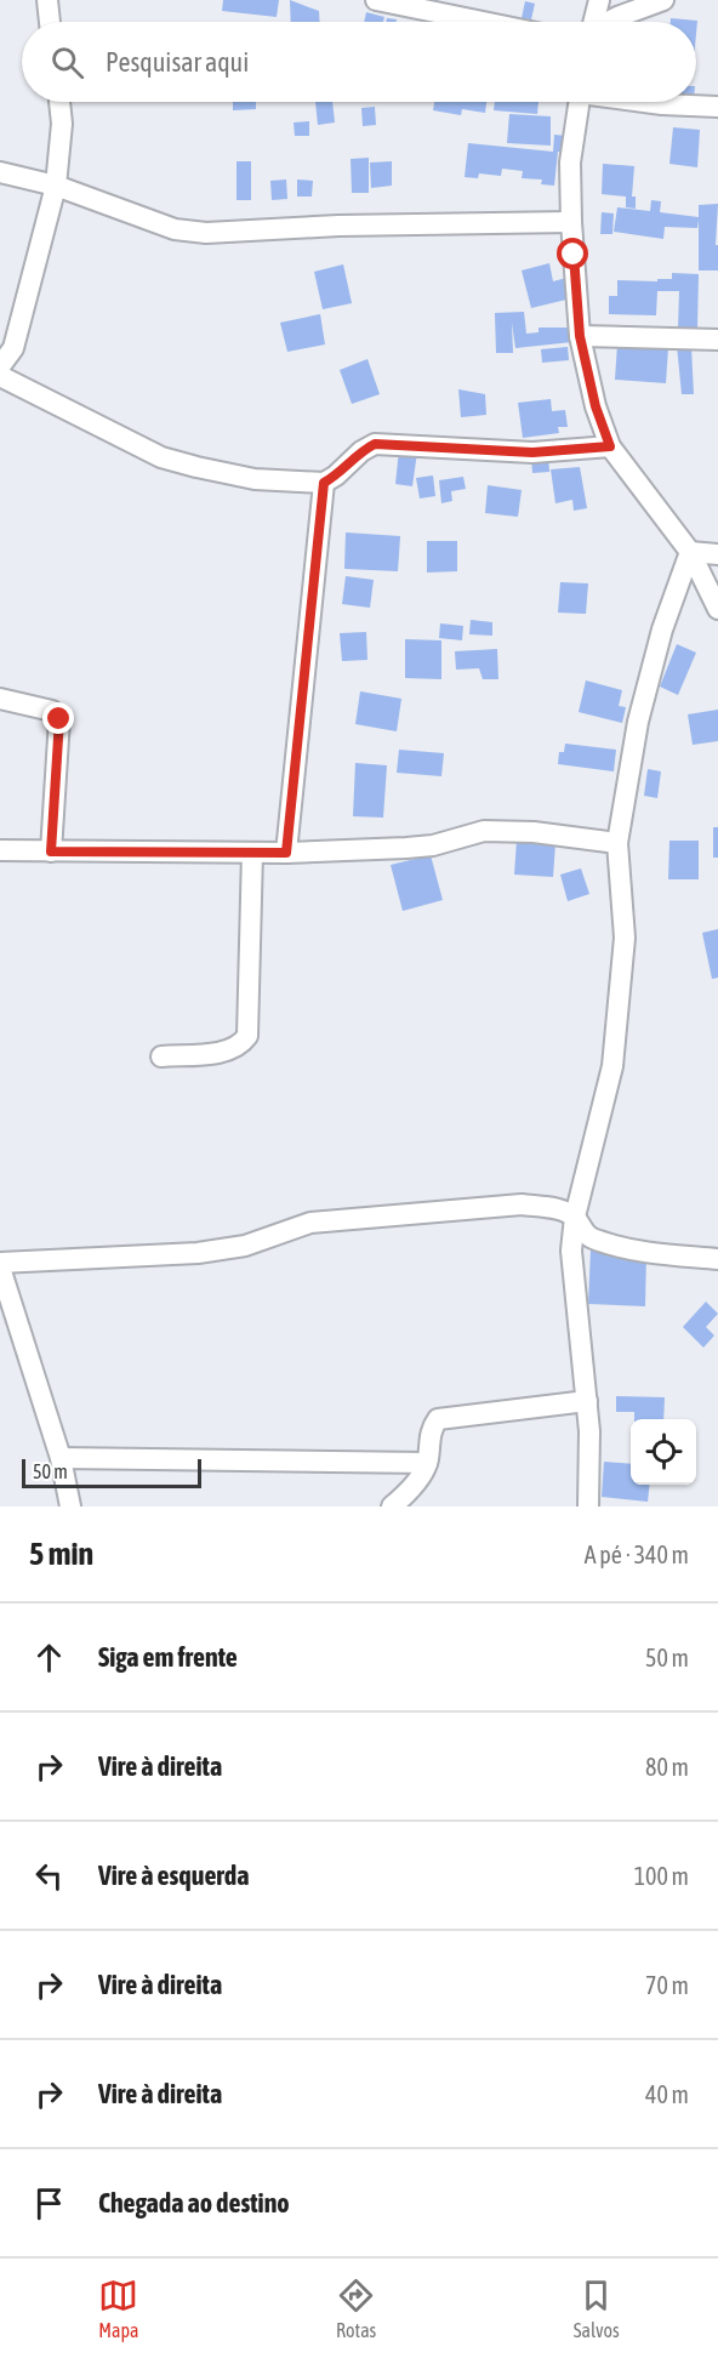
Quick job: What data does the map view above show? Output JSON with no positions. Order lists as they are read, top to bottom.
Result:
{
  "scale_bar": "50 m",
  "page": {
    "search": "Pesquisar aqui",
    "scale": "50 m",
    "heading": ["5 min", "A pé · 340 m"],
    "list": [
      ["Siga em frente", "50 m"],
      ["Vire à direita", "80 m"],
      ["Vire à esquerda", "100 m"],
      ["Vire à direita", "70 m"],
      ["Vire à direita", "40 m"],
      "Chegada ao destino"
    ],
    "nav": ["Mapa", "Rotas", "Salvos"]
  }
}
